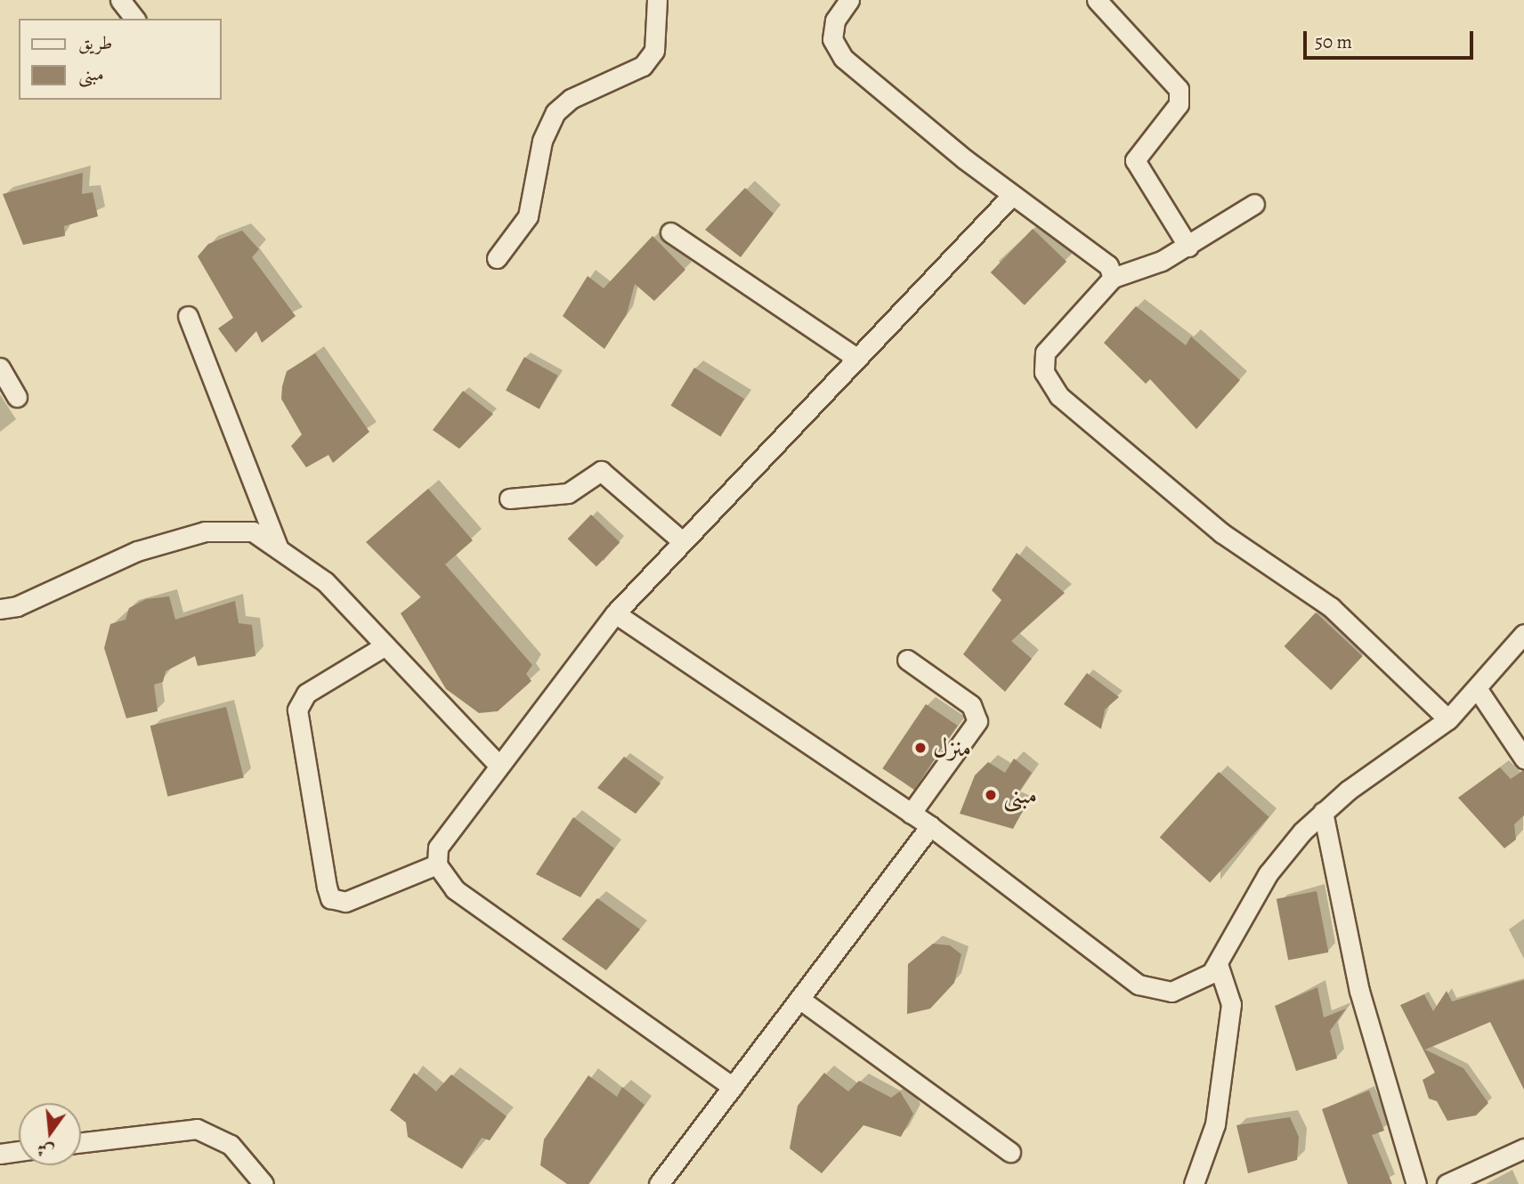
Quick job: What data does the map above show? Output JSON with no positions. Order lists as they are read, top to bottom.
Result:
{
  "places": ["منزل", "مبنى"],
  "legend": ["طريق", "مبنى"],
  "scale_bar": "50 m",
  "north": "bottom"
}
